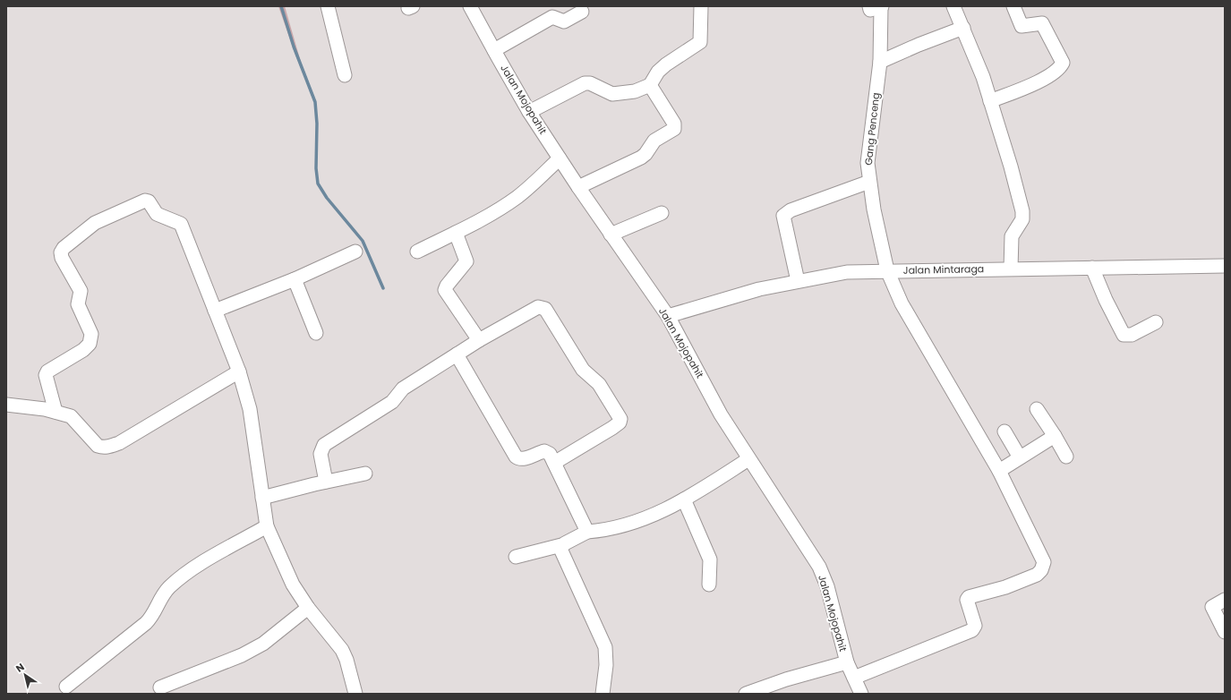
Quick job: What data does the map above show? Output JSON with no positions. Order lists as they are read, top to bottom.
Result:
{
  "streets": {
    "street": ["Jalan Mojopahit", "Gang Penceng", "Jalan Mintaraga"]
  },
  "crossings": [
    ["Jalan Mojopahit", "Gang Penceng"],
    ["Jalan Mojopahit", "Jalan Mintaraga"],
    ["Gang Penceng", "Jalan Mintaraga"]
  ],
  "north": "top left"
}
